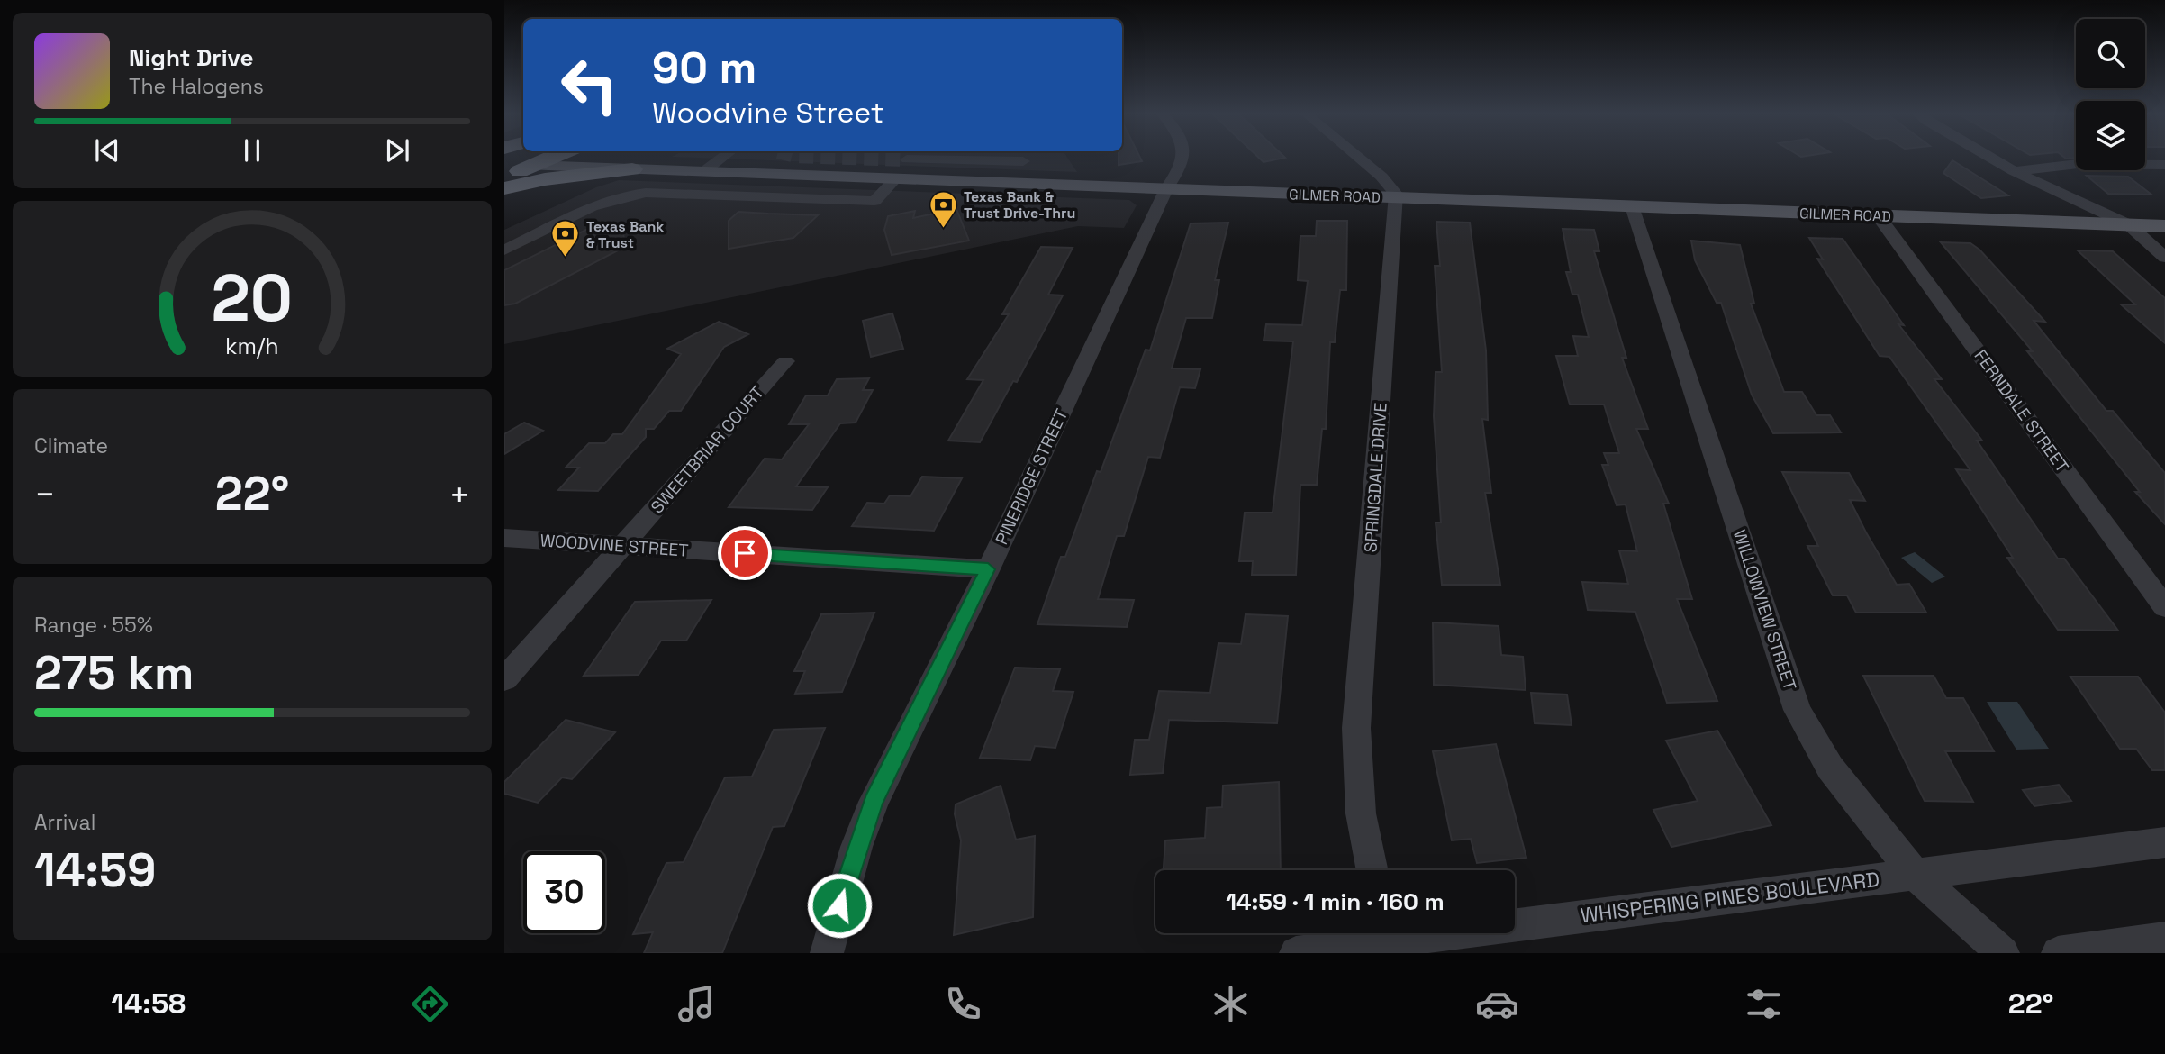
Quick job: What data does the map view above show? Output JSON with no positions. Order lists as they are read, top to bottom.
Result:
{
  "streets": {
    "highway": ["GILMER ROAD"],
    "street": [
      "FERNDALE STREET",
      "SWEETBRIAR COURT",
      "PINERIDGE STREET",
      "SPRINGDALE DRIVE",
      "WOODVINE STREET",
      "WILLOWVIEW STREET",
      "WHISPERING PINES BOULEVARD"
    ]
  },
  "crossings": [
    ["GILMER ROAD", "FERNDALE STREET"],
    ["GILMER ROAD", "PINERIDGE STREET"],
    ["GILMER ROAD", "SPRINGDALE DRIVE"],
    ["GILMER ROAD", "WILLOWVIEW STREET"],
    ["SWEETBRIAR COURT", "WOODVINE STREET"],
    ["PINERIDGE STREET", "WOODVINE STREET"],
    ["WILLOWVIEW STREET", "WHISPERING PINES BOULEVARD"]
  ],
  "places": {
    "bank": ["Texas Bank & Trust Drive-Thru", "Texas Bank & Trust"]
  },
  "page": {
    "turn": ["90 m", "Woodvine Street"],
    "song": ["Night Drive", "The Halogens"],
    "tile": [
      "Climate",
      ["Range · 55%", "275 km"],
      ["Arrival", "14:59"]
    ],
    "heat": ["−", "22°", "+"],
    "limit": "30",
    "trip": "14:59 · 1 min · 160 m",
    "tabs": ["14:58", "22°"],
    "gauge": ["20", "km/h"]
  }
}
